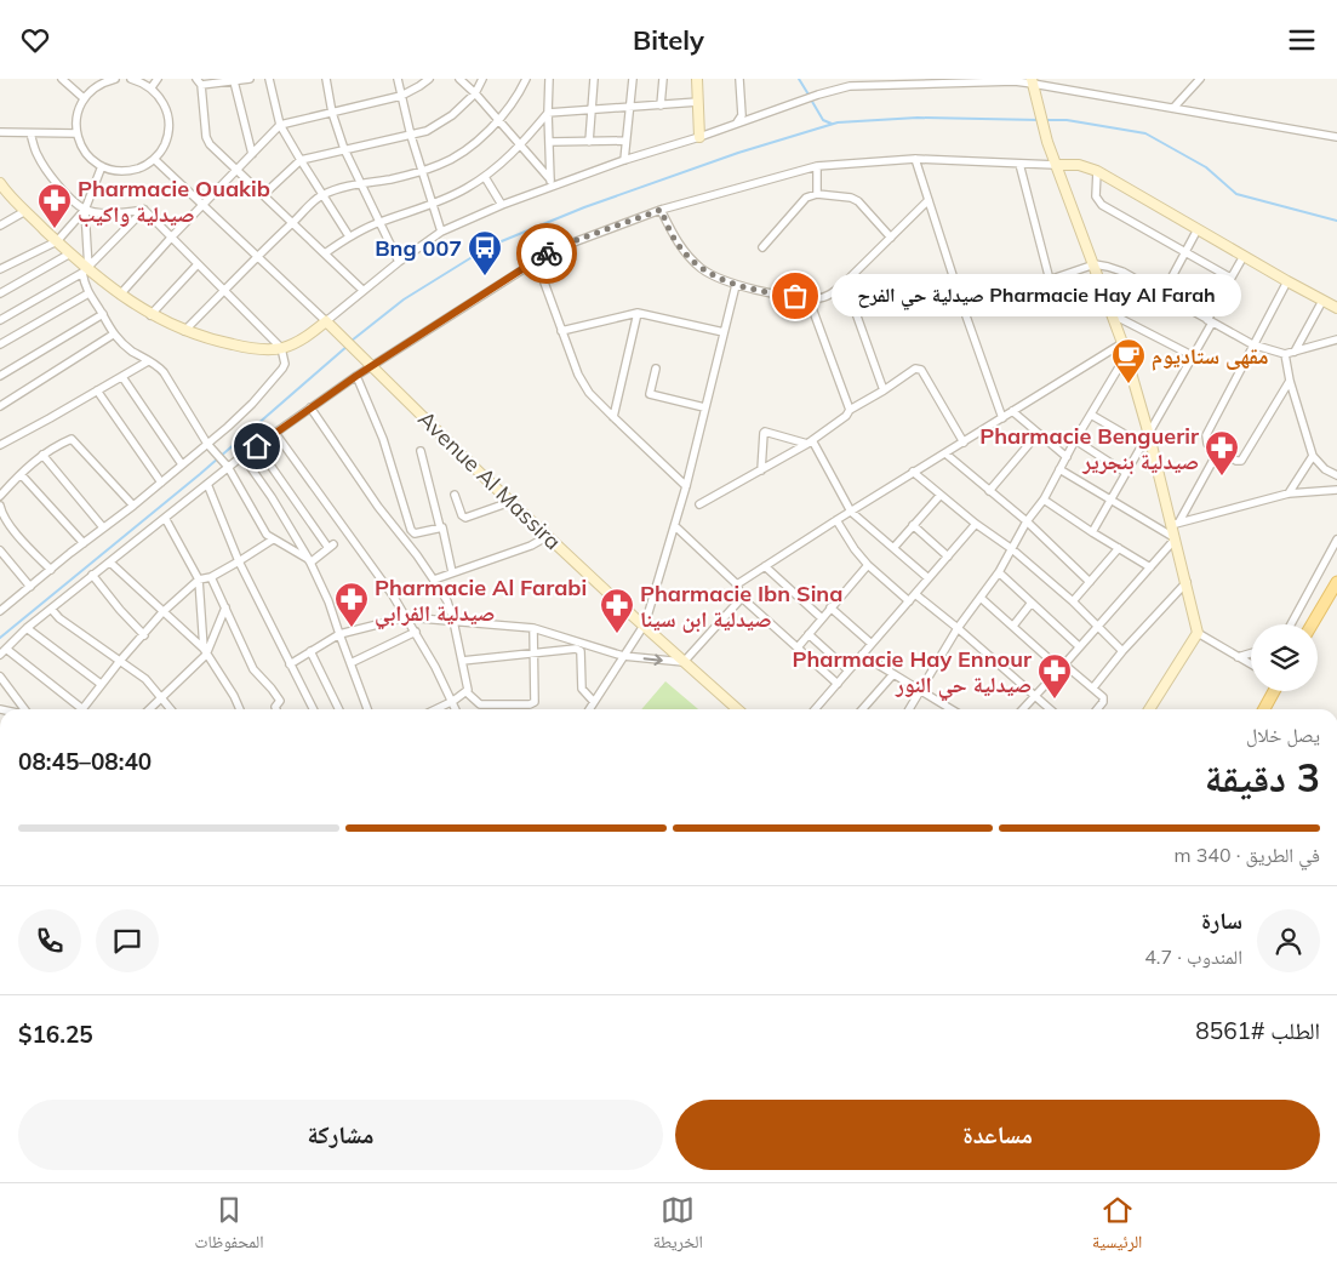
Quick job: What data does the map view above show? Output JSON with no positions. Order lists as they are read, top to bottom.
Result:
{
  "streets": {
    "street": ["Avenue Al Massira"]
  },
  "places": {
    "pharmacy": [
      "Pharmacie Ouakib صيدلية واكيب",
      "Pharmacie Benguerir صيدلية بنجرير",
      "Pharmacie Al Farabi صيدلية الفرابي",
      "Pharmacie Ibn Sina صيدلية ابن سينا",
      "Pharmacie Hay Ennour صيدلية حي النور"
    ],
    "bus stop": ["Bng 007"],
    "other": ["Pharmacie Hay Al Farah صيدلية حي الفرح"],
    "cafe": ["مقهى ستاديوم"]
  },
  "page": {
    "header": "Bitely",
    "bubble": "Pharmacie Hay Al Farah صيدلية حي الفرح",
    "heading": ["3 دقيقة", "يصل خلال", "08:40–08:45"],
    "panel": [
      "سارة",
      "المندوب · 4.7",
      "الطلب #8561",
      "$16.25"
    ],
    "bar": "في الطريق · 340 m",
    "buttons": ["مساعدة", "مشاركة"],
    "tabs": ["الرئيسية", "الخريطة", "المحفوظات"]
  }
}
